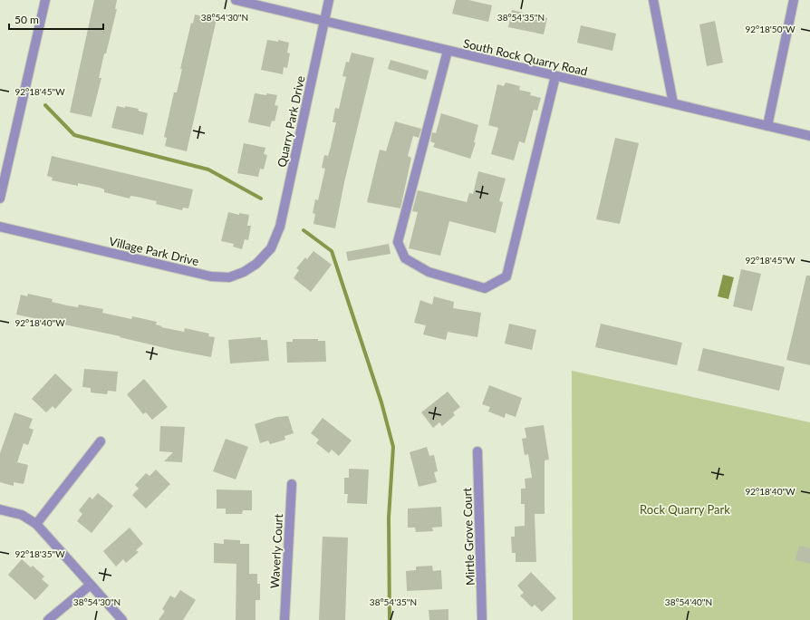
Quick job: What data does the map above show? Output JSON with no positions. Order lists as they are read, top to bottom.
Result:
{
  "streets": {
    "street": [
      "South Rock Quarry Road",
      "Quarry Park Drive",
      "Village Park Drive",
      "Mirtle Grove Court",
      "Waverly Court"
    ]
  },
  "crossings": [
    ["South Rock Quarry Road", "Quarry Park Drive"],
    ["Quarry Park Drive", "Village Park Drive"]
  ],
  "parks": ["Rock Quarry Park"],
  "scale_bar": "50 m",
  "coordinates": [
    "38°54'30\"N",
    "38°54'35\"N",
    "92°18'50\"W",
    "92°18'45\"W",
    "92°18'40\"W",
    "92°18'35\"W",
    "38°54'40\"N"
  ]
}
